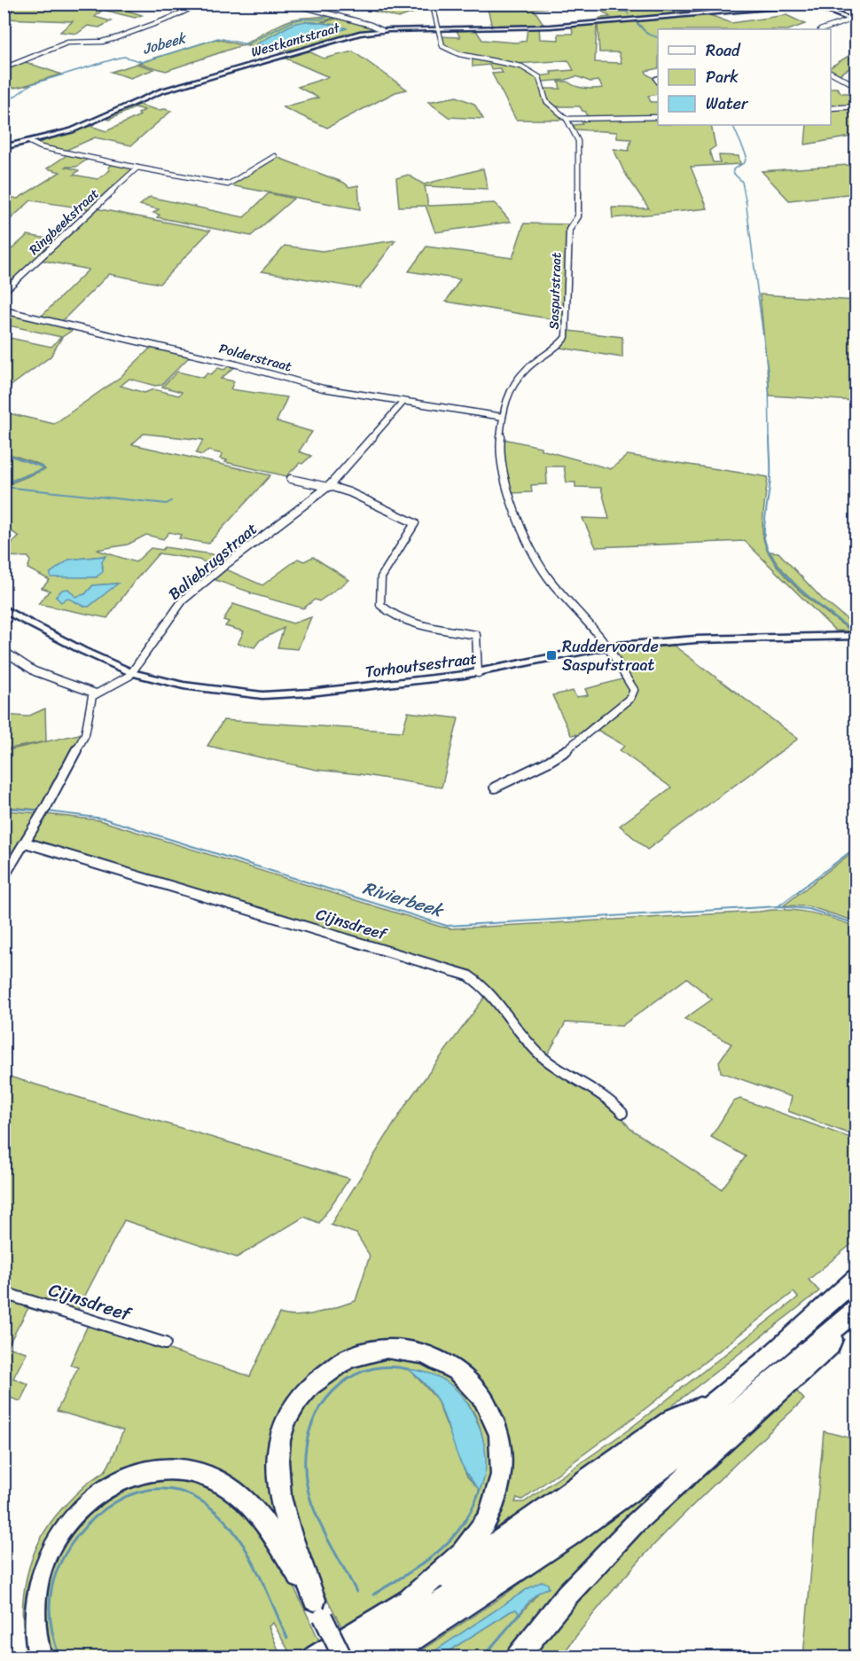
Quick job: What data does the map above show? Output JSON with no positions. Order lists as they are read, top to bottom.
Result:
{
  "streets": {
    "street": [
      "Westkantstraat",
      "Ringbeekstraat",
      "Sasputstraat",
      "Polderstraat",
      "Baliebrugstraat",
      "Torhoutsestraat",
      "Cijnsdreef"
    ]
  },
  "crossings": [
    ["Westkantstraat", "Sasputstraat"],
    ["Sasputstraat", "Polderstraat"],
    ["Sasputstraat", "Torhoutsestraat"],
    ["Polderstraat", "Baliebrugstraat"],
    ["Baliebrugstraat", "Torhoutsestraat"]
  ],
  "water": ["Jobeek", "Rivierbeek"],
  "places": {
    "transit": ["Ruddervoorde Sasputstraat"]
  },
  "legend": ["Road", "Park", "Water"]
}
